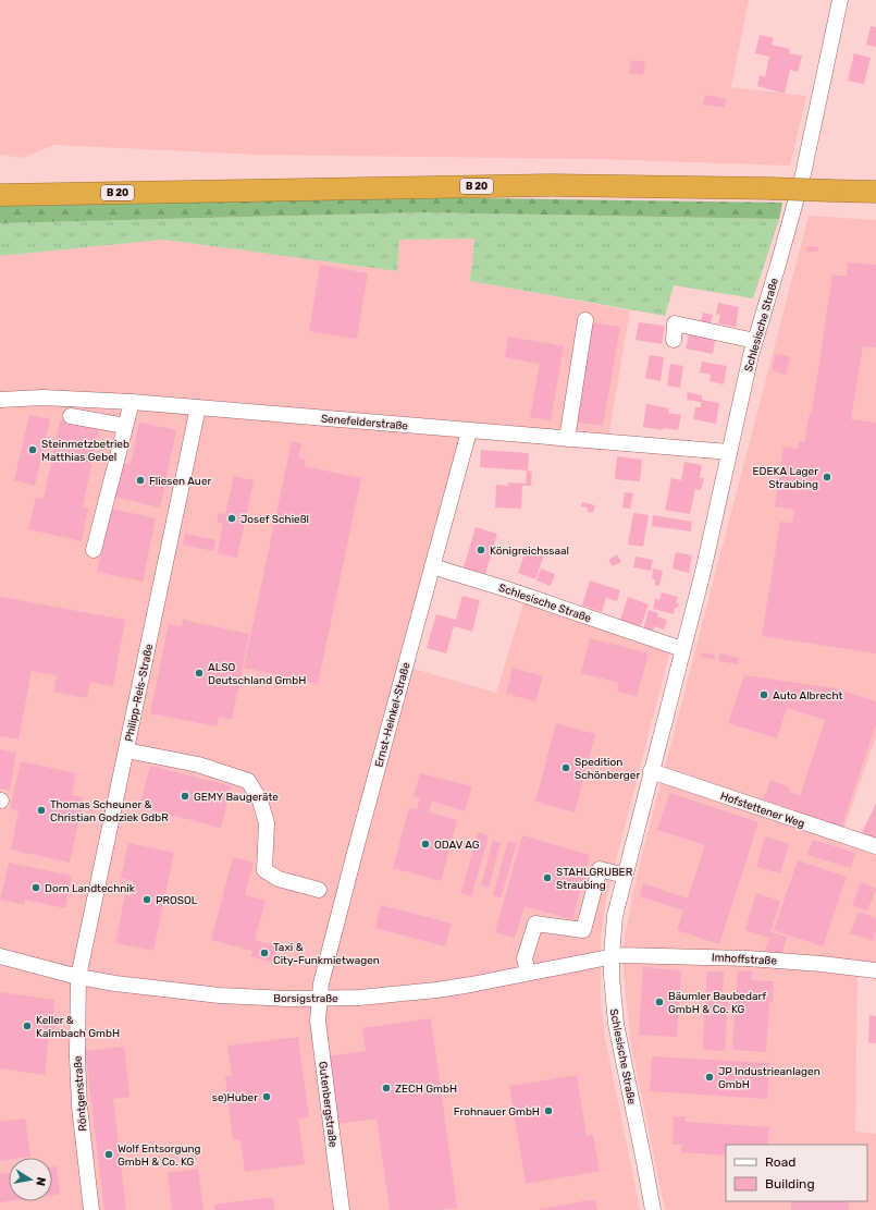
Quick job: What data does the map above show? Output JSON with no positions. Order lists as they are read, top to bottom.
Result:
{
  "streets": {
    "highway": ["B 20"],
    "street": [
      "Schlesische Straße",
      "Senefelderstraße",
      "Philipp-Reis-Straße",
      "Ernst-Heinkel-Straße",
      "Hofstettener Weg",
      "Imhoffstraße",
      "Borsigstraße",
      "Röntgenstraße",
      "Gutenbergstraße"
    ]
  },
  "crossings": [
    ["Schlesische Straße", "Senefelderstraße"],
    ["Schlesische Straße", "Ernst-Heinkel-Straße"],
    ["Schlesische Straße", "Hofstettener Weg"],
    ["Schlesische Straße", "Imhoffstraße"],
    ["Schlesische Straße", "Borsigstraße"],
    ["Senefelderstraße", "Philipp-Reis-Straße"],
    ["Senefelderstraße", "Ernst-Heinkel-Straße"],
    ["Philipp-Reis-Straße", "Borsigstraße"],
    ["Philipp-Reis-Straße", "Röntgenstraße"],
    ["Ernst-Heinkel-Straße", "Borsigstraße"],
    ["Ernst-Heinkel-Straße", "Gutenbergstraße"],
    ["Imhoffstraße", "Borsigstraße"],
    ["Borsigstraße", "Röntgenstraße"],
    ["Borsigstraße", "Gutenbergstraße"]
  ],
  "places": [
    "Steinmetzbetrieb Matthias Gebel",
    "EDEKA Lager Straubing",
    "Fliesen Auer",
    "Josef Schießl",
    "Königreichssaal",
    "ALSO Deutschland GmbH",
    "Auto Albrecht",
    "Spedition Schönberger",
    "GEMY Baugeräte",
    "Thomas Scheuner & Christian Godziek GdbR",
    "ODAV AG",
    "STAHLGRUBER Straubing",
    "Dorn Landtechnik",
    "PROSOL",
    "Taxi & City-Funkmietwagen",
    "Bäumler Baubedarf GmbH & Co. KG",
    "Keller & Kalmbach GmbH",
    "JP Industrieanlagen GmbH",
    "ZECH GmbH",
    "se)Huber",
    "Frohnauer GmbH",
    "Wolf Entsorgung GmbH & Co. KG"
  ],
  "legend": ["Road", "Building"],
  "north": "right"
}
